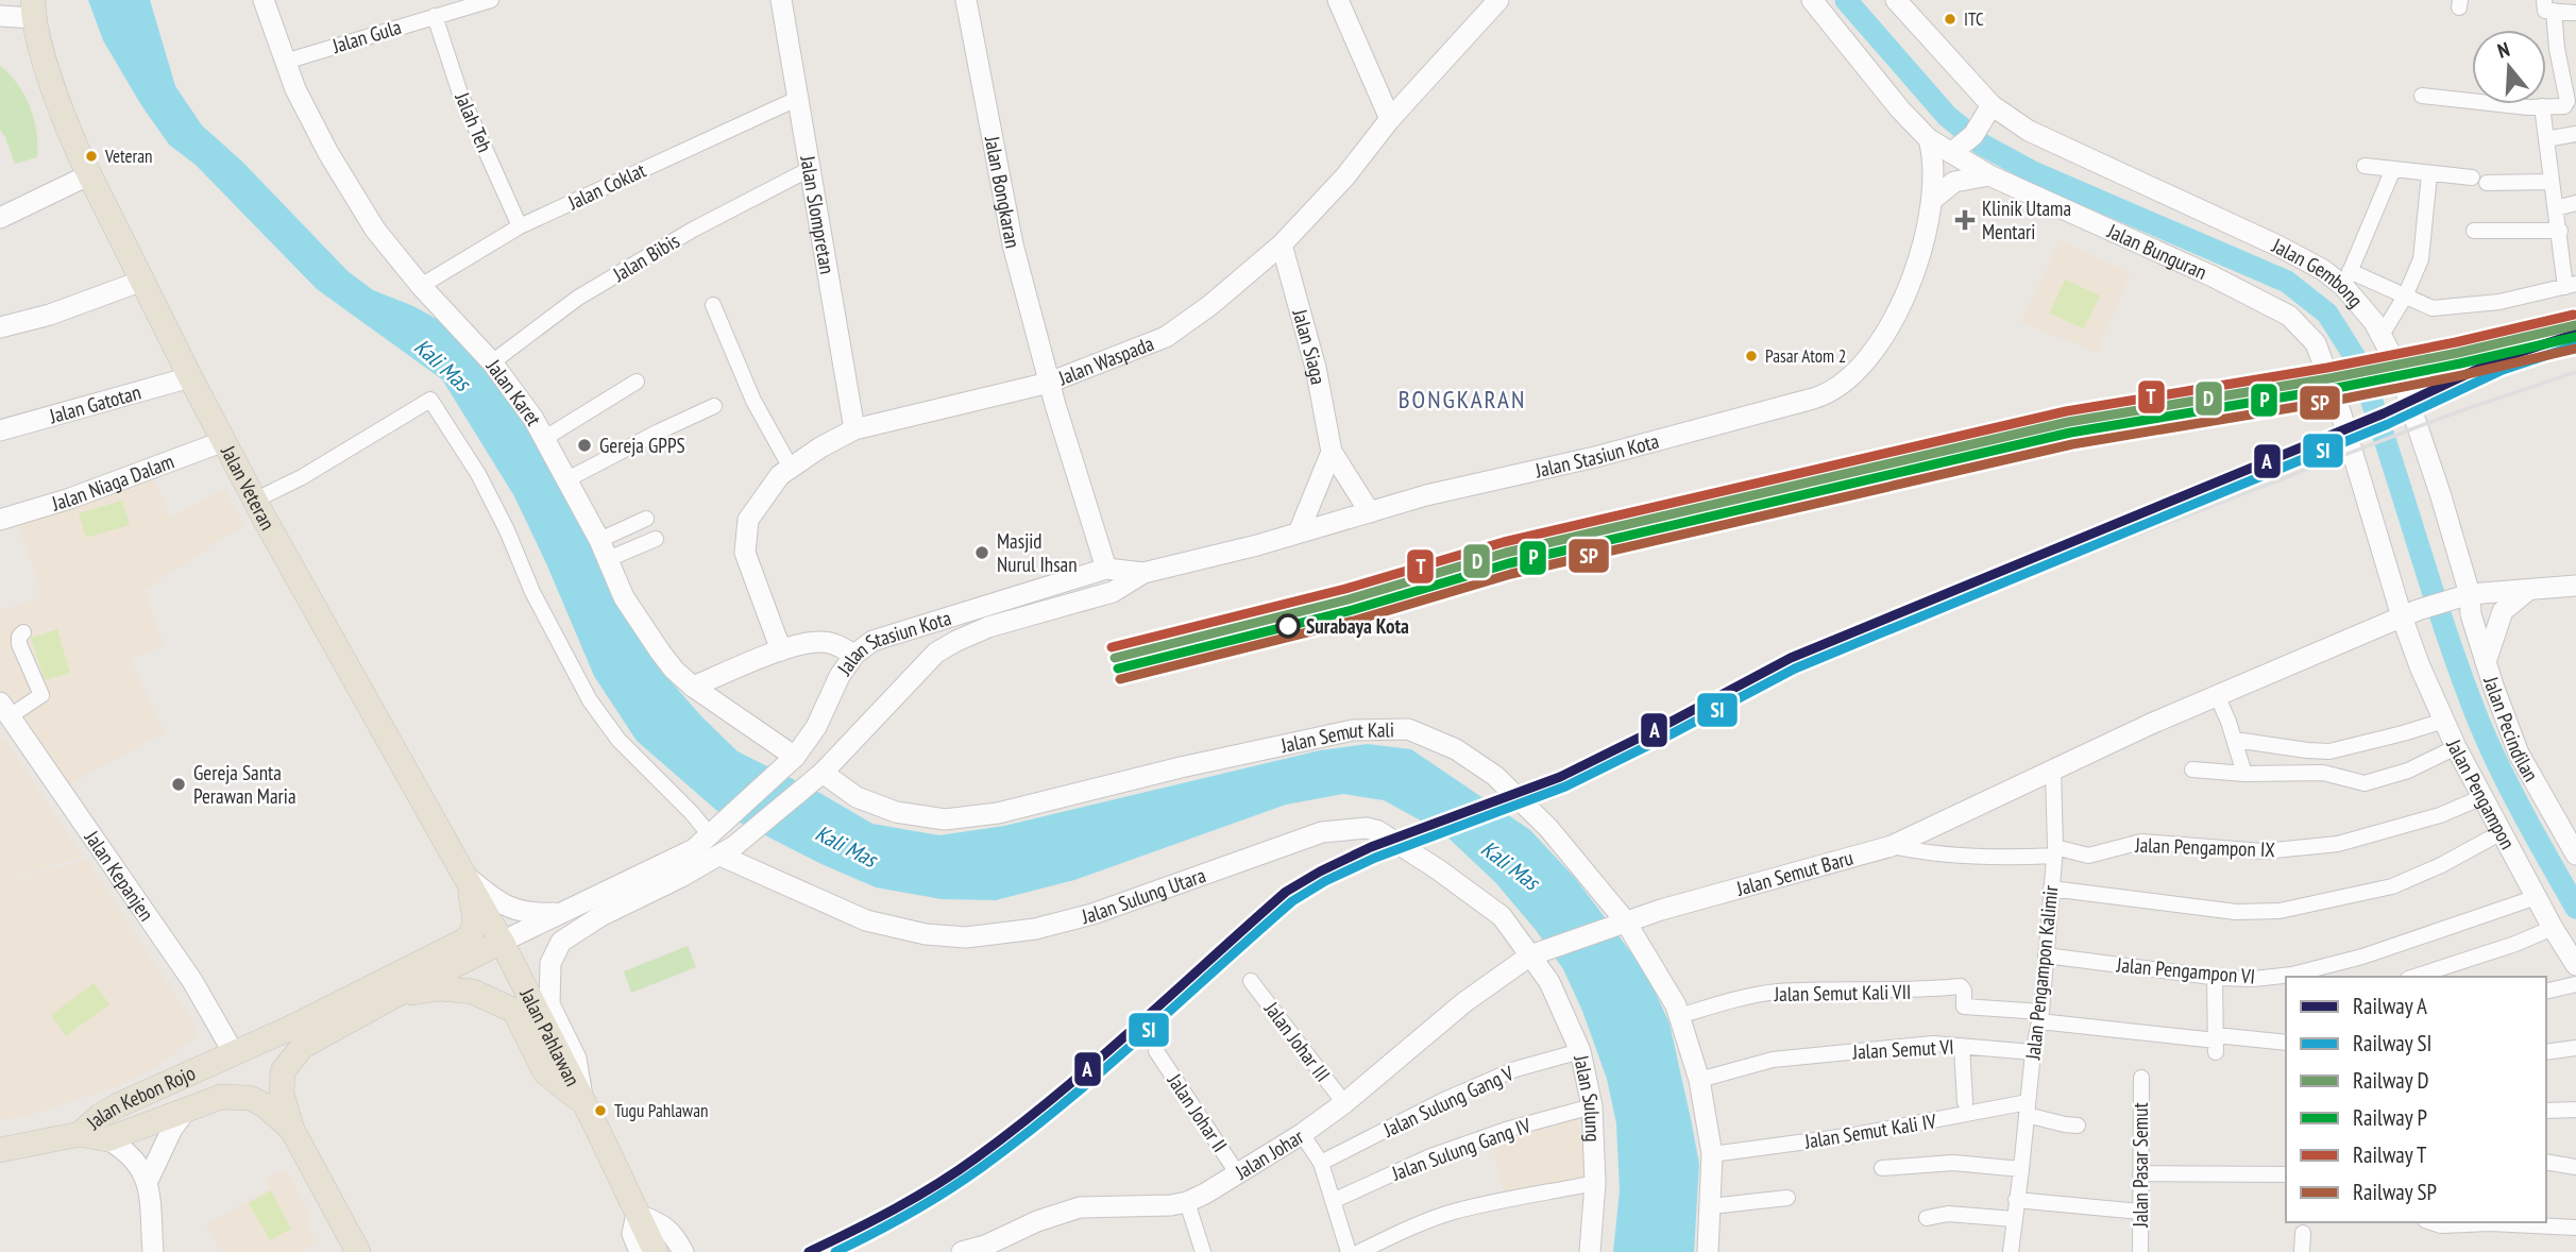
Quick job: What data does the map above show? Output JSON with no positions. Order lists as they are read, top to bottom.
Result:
{
  "streets": {
    "main road": ["Jalan Veteran", "Jalan Pahlawan", "Jalan Kebon Rojo"],
    "street": [
      "Jalan Gula",
      "Jalah Teh",
      "Jalan Coklat",
      "Jalan Bongkaran",
      "Jalan Slompretan",
      "Jalan Bunguran",
      "Jalan Bibis",
      "Jalan Gembong",
      "Jalan Siaga",
      "Jalan Waspada",
      "Jalan Karet",
      "Jalan Gatotan",
      "Jalan Stasiun Kota",
      "Jalan Niaga Dalam",
      "Jalan Pecindilan",
      "Jalan Semut Kali",
      "Jalan Pengampon",
      "Jalan Pengampon IX",
      "Jalan Semut Baru",
      "Jalan Kepanjen",
      "Jalan Sulung Utara",
      "Jalan Pengampon VI",
      "Jalan Pengampon Kalimir",
      "Jalan Semut Kali VII",
      "Jalan Johar III",
      "Jalan Semut VI",
      "Jalan Sulung",
      "Jalan Sulung Gang V",
      "Jalan Johar II",
      "Jalan Semut Kali IV",
      "Jalan Sulung Gang IV",
      "Jalan Johar",
      "Jalan Pasar Semut"
    ]
  },
  "crossings": [
    ["Jalan Gula", "Jalah Teh"],
    ["Jalan Gula", "Jalan Karet"],
    ["Jalah Teh", "Jalan Coklat"],
    ["Jalan Coklat", "Jalan Slompretan"],
    ["Jalan Coklat", "Jalan Karet"],
    ["Jalan Bongkaran", "Jalan Waspada"],
    ["Jalan Bongkaran", "Jalan Stasiun Kota"],
    ["Jalan Slompretan", "Jalan Bibis"],
    ["Jalan Slompretan", "Jalan Waspada"],
    ["Jalan Bunguran", "Jalan Pengampon"],
    ["Jalan Bunguran", "Jalan Semut Baru"],
    ["Jalan Bibis", "Jalan Karet"],
    ["Jalan Gembong", "Jalan Pecindilan"],
    ["Jalan Gembong", "Jalan Semut Baru"],
    ["Jalan Siaga", "Jalan Waspada"],
    ["Jalan Siaga", "Jalan Stasiun Kota"],
    ["Jalan Karet", "Jalan Stasiun Kota"],
    ["Jalan Gatotan", "Jalan Veteran"],
    ["Jalan Stasiun Kota", "Jalan Semut Kali"],
    ["Jalan Stasiun Kota", "Jalan Sulung Utara"],
    ["Jalan Niaga Dalam", "Jalan Veteran"],
    ["Jalan Veteran", "Jalan Pahlawan"],
    ["Jalan Veteran", "Jalan Kebon Rojo"],
    ["Jalan Pecindilan", "Jalan Semut Baru"],
    ["Jalan Semut Kali", "Jalan Semut Baru"],
    ["Jalan Semut Kali", "Jalan Semut Kali VII"],
    ["Jalan Semut Kali", "Jalan Semut VI"],
    ["Jalan Semut Kali", "Jalan Semut Kali IV"],
    ["Jalan Pengampon", "Jalan Pengampon IX"],
    ["Jalan Pengampon", "Jalan Semut Baru"],
    ["Jalan Pengampon", "Jalan Pengampon VI"],
    ["Jalan Pengampon IX", "Jalan Pengampon Kalimir"],
    ["Jalan Semut Baru", "Jalan Sulung Utara"],
    ["Jalan Semut Baru", "Jalan Pengampon Kalimir"],
    ["Jalan Semut Baru", "Jalan Sulung"],
    ["Jalan Semut Baru", "Jalan Johar"],
    ["Jalan Kepanjen", "Jalan Kebon Rojo"],
    ["Jalan Sulung Utara", "Jalan Sulung"],
    ["Jalan Sulung Utara", "Jalan Johar"],
    ["Jalan Pengampon VI", "Jalan Pengampon Kalimir"],
    ["Jalan Pengampon Kalimir", "Jalan Semut Kali VII"],
    ["Jalan Pengampon Kalimir", "Jalan Semut VI"],
    ["Jalan Pengampon Kalimir", "Jalan Semut Kali IV"],
    ["Jalan Johar III", "Jalan Johar"],
    ["Jalan Sulung", "Jalan Sulung Gang V"],
    ["Jalan Sulung", "Jalan Sulung Gang IV"],
    ["Jalan Sulung", "Jalan Johar"],
    ["Jalan Johar II", "Jalan Johar"]
  ],
  "districts": ["BONGKARAN"],
  "water": ["Kali Mas"],
  "places": {
    "other": [
      "ITC",
      "Veteran",
      "Pasar Atom 2",
      "Gereja GPPS",
      "Masjid Nurul Ihsan",
      "Surabaya Kota",
      "Gereja Santa Perawan Maria",
      "Tugu Pahlawan"
    ],
    "health": ["Klinik Utama Mentari"]
  },
  "lines": [
    "rail line T",
    "rail line D",
    "rail line A",
    "rail line P",
    "rail line SI",
    "rail line SP"
  ],
  "legend": [
    "Railway A",
    "Railway SI",
    "Railway D",
    "Railway P",
    "Railway T",
    "Railway SP"
  ],
  "north": "top"
}
